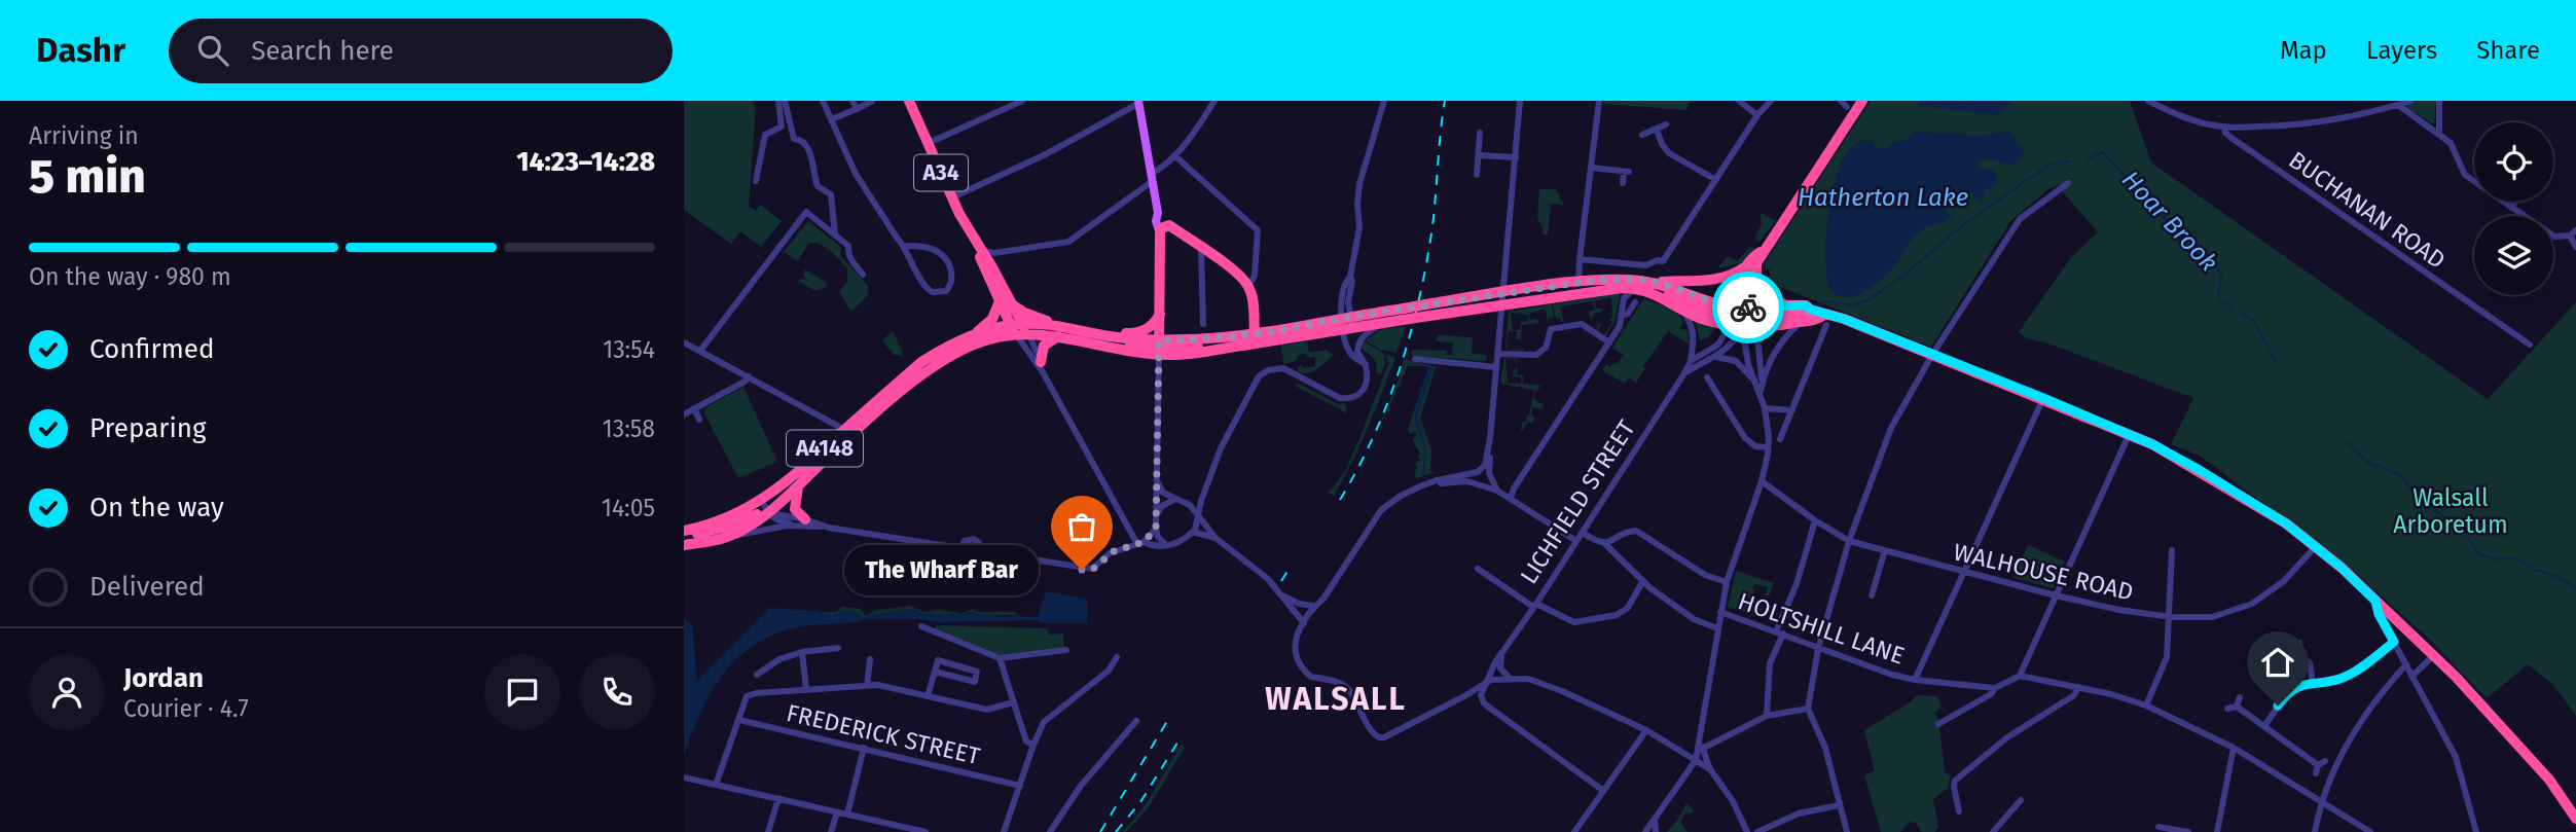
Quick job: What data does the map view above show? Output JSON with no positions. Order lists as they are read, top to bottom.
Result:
{
  "streets": {
    "highway": ["A34", "A4148", "LICHFIELD STREET"],
    "street": [
      "BUCHANAN ROAD",
      "WALHOUSE ROAD",
      "HOLTSHILL LANE",
      "FREDERICK STREET"
    ]
  },
  "crossings": [
    ["A34", "A4148"],
    ["A4148", "LICHFIELD STREET"],
    ["A4148", "WALHOUSE ROAD"]
  ],
  "districts": ["WALSALL"],
  "water": ["Hatherton Lake", "Hoar Brook"],
  "parks": ["Walsall Arboretum"],
  "places": ["The Wharf Bar"],
  "page": {
    "header": "Dashr",
    "search": "Search here",
    "nav": ["Map", "Layers", "Share"],
    "heading": ["5 min", "Arriving in", "14:23–14:28"],
    "panel": ["Jordan", "Courier · 4.7"],
    "bar": "On the way · 980 m",
    "list": [
      ["Confirmed", "13:54"],
      ["Preparing", "13:58"],
      ["On the way", "14:05"],
      "Delivered"
    ],
    "bubble": "The Wharf Bar"
  }
}
